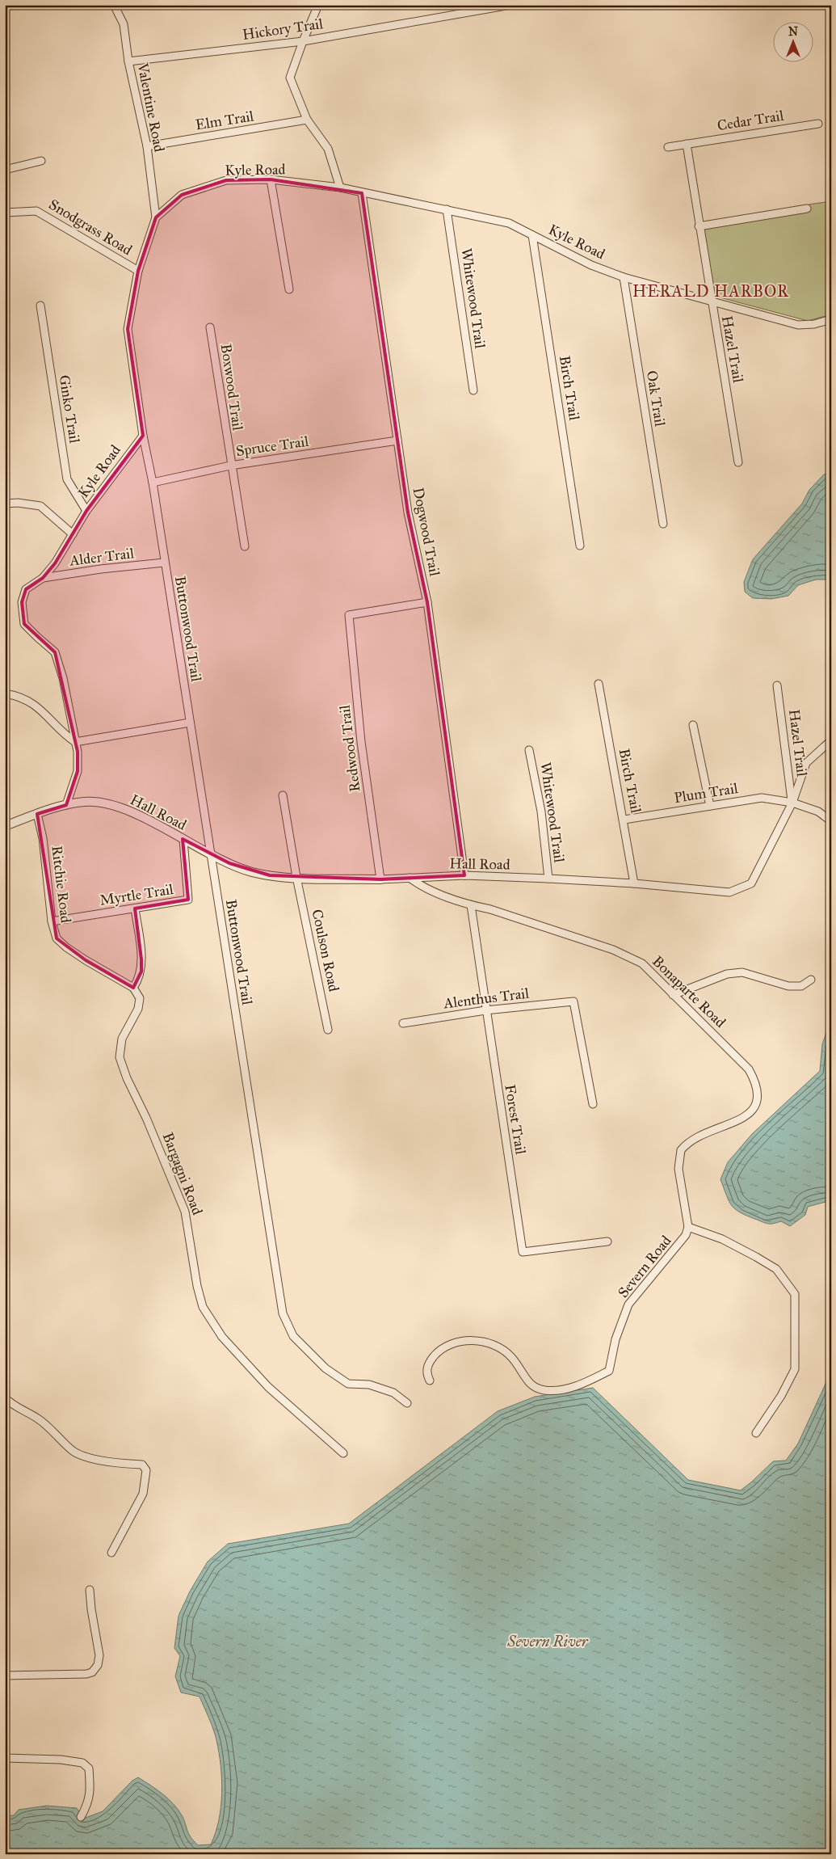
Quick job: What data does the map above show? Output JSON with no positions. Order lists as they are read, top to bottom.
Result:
{
  "streets": {
    "street": [
      "Hickory Trail",
      "Valentine Road",
      "Elm Trail",
      "Cedar Trail",
      "Kyle Road",
      "Snodgrass Road",
      "Whitewood Trail",
      "Hazel Trail",
      "Boxwood Trail",
      "Birch Trail",
      "Oak Trail",
      "Ginko Trail",
      "Spruce Trail",
      "Dogwood Trail",
      "Alder Trail",
      "Buttonwood Trail",
      "Redwood Trail",
      "Plum Trail",
      "Hall Road",
      "Ritchie Road",
      "Myrtle Trail",
      "Coulson Road",
      "Bonaparte Road",
      "Alenthus Trail",
      "Forest Trail",
      "Bargagni Road",
      "Severn Road"
    ]
  },
  "crossings": [
    ["Hickory Trail", "Valentine Road"],
    ["Valentine Road", "Elm Trail"],
    ["Valentine Road", "Kyle Road"],
    ["Cedar Trail", "Hazel Trail"],
    ["Kyle Road", "Whitewood Trail"],
    ["Kyle Road", "Hazel Trail"],
    ["Kyle Road", "Birch Trail"],
    ["Kyle Road", "Oak Trail"],
    ["Kyle Road", "Ginko Trail"],
    ["Kyle Road", "Dogwood Trail"],
    ["Kyle Road", "Alder Trail"],
    ["Kyle Road", "Buttonwood Trail"],
    ["Kyle Road", "Hall Road"],
    ["Whitewood Trail", "Hall Road"],
    ["Hazel Trail", "Plum Trail"],
    ["Hazel Trail", "Hall Road"],
    ["Boxwood Trail", "Spruce Trail"],
    ["Birch Trail", "Plum Trail"],
    ["Birch Trail", "Hall Road"],
    ["Spruce Trail", "Dogwood Trail"],
    ["Spruce Trail", "Buttonwood Trail"],
    ["Dogwood Trail", "Redwood Trail"],
    ["Dogwood Trail", "Hall Road"],
    ["Alder Trail", "Buttonwood Trail"],
    ["Buttonwood Trail", "Hall Road"],
    ["Redwood Trail", "Hall Road"],
    ["Plum Trail", "Hall Road"],
    ["Hall Road", "Ritchie Road"],
    ["Hall Road", "Myrtle Trail"],
    ["Hall Road", "Coulson Road"],
    ["Hall Road", "Bonaparte Road"],
    ["Ritchie Road", "Myrtle Trail"],
    ["Ritchie Road", "Bargagni Road"],
    ["Bonaparte Road", "Forest Trail"],
    ["Bonaparte Road", "Severn Road"],
    ["Alenthus Trail", "Forest Trail"]
  ],
  "districts": ["HERALD HARBOR"],
  "water": ["Severn River"],
  "north": "top"
}
